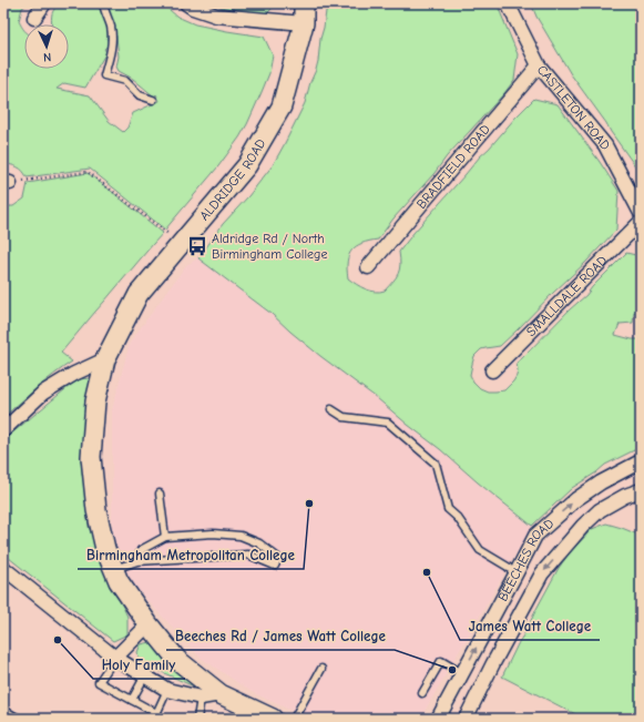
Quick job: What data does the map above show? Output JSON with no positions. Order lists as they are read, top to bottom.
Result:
{
  "streets": {
    "street": [
      "CASTLETON ROAD",
      "BRADFIELD ROAD",
      "ALDRIDGE ROAD",
      "SMALLDALE ROAD",
      "BEECHES ROAD"
    ]
  },
  "crossings": [
    ["CASTLETON ROAD", "BRADFIELD ROAD"]
  ],
  "places": {
    "bus stop": ["Aldridge Rd / North Birmingham College"],
    "other": [
      "Birmingham Metropolitan College",
      "James Watt College",
      "Holy Family",
      "Beeches Rd / James Watt College"
    ]
  },
  "north": "bottom"
}
